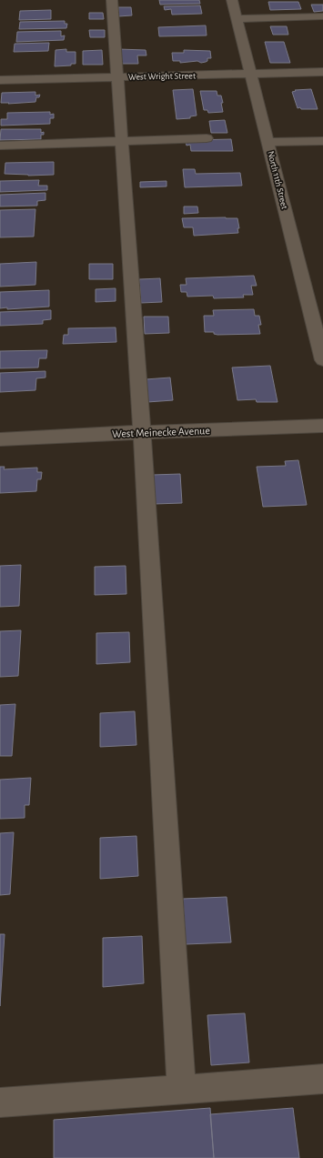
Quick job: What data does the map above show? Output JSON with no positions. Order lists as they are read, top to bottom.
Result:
{
  "streets": {
    "street": ["West Wright Street", "North 11th Street", "West Meinecke Avenue"]
  },
  "crossings": [
    ["West Wright Street", "North 11th Street"]
  ]
}
